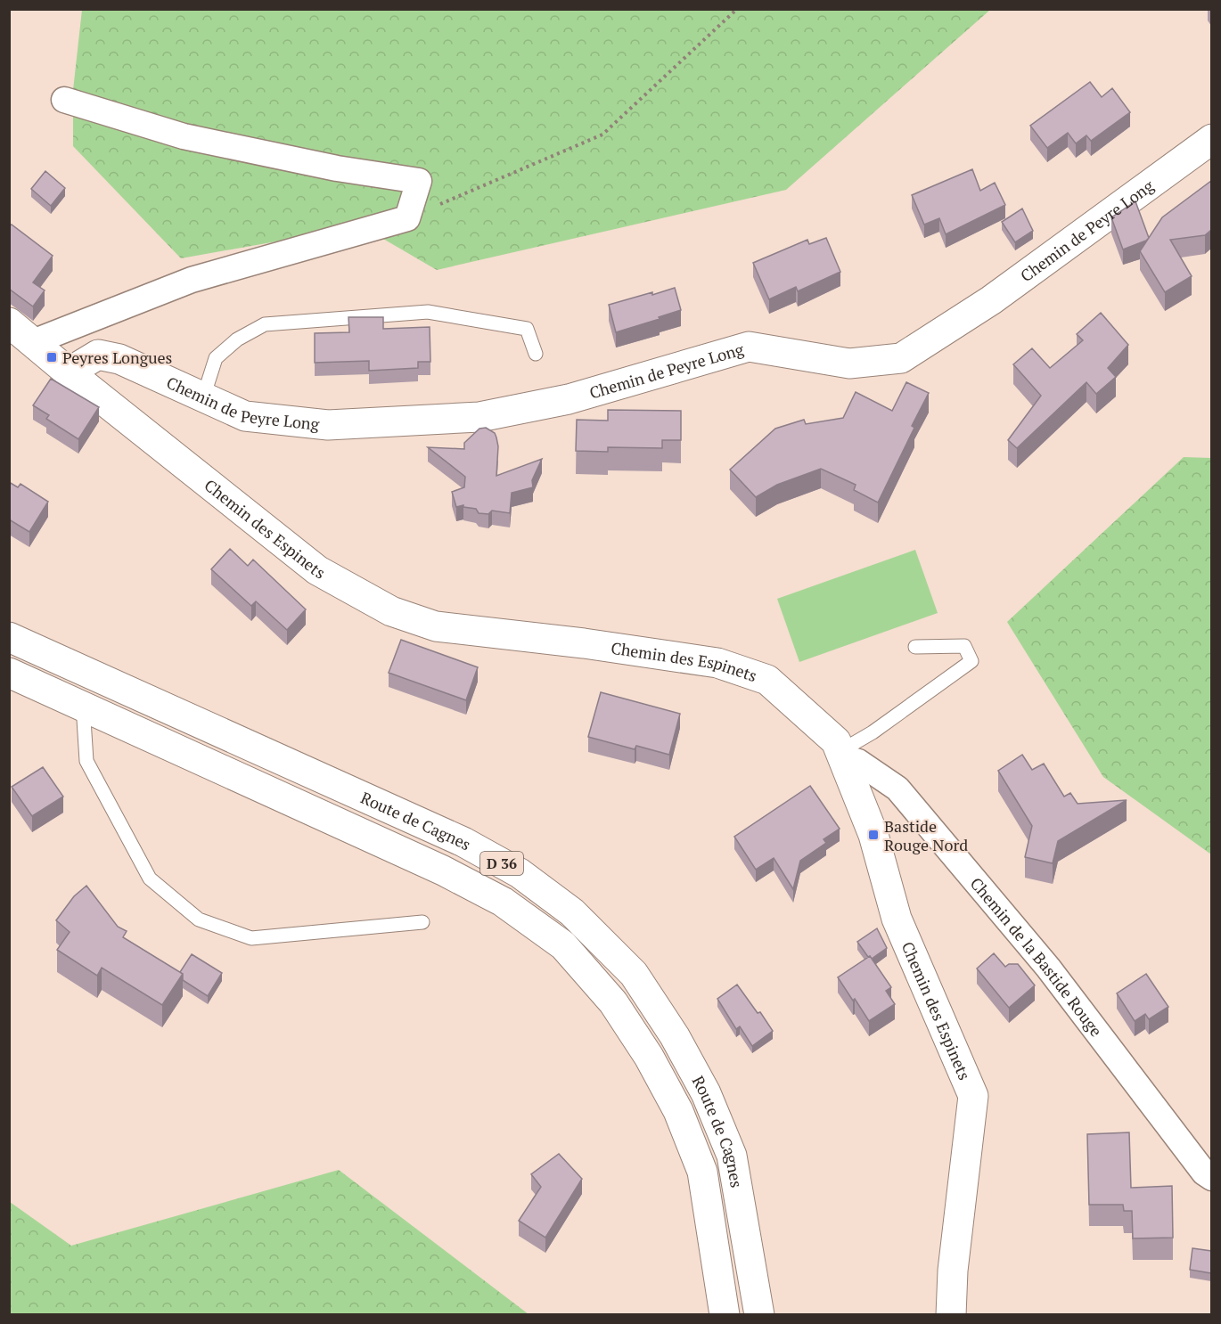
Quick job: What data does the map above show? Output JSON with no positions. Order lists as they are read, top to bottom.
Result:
{
  "streets": {
    "street": [
      "Chemin de Peyre Long",
      "Chemin des Espinets",
      "Route de Cagnes",
      "D 36",
      "Chemin de la Bastide Rouge"
    ]
  },
  "crossings": [
    ["Chemin de Peyre Long", "Chemin des Espinets"],
    ["Chemin des Espinets", "Chemin de la Bastide Rouge"]
  ],
  "places": {
    "transit": ["Peyres Longues", "Bastide Rouge Nord"]
  }
}
